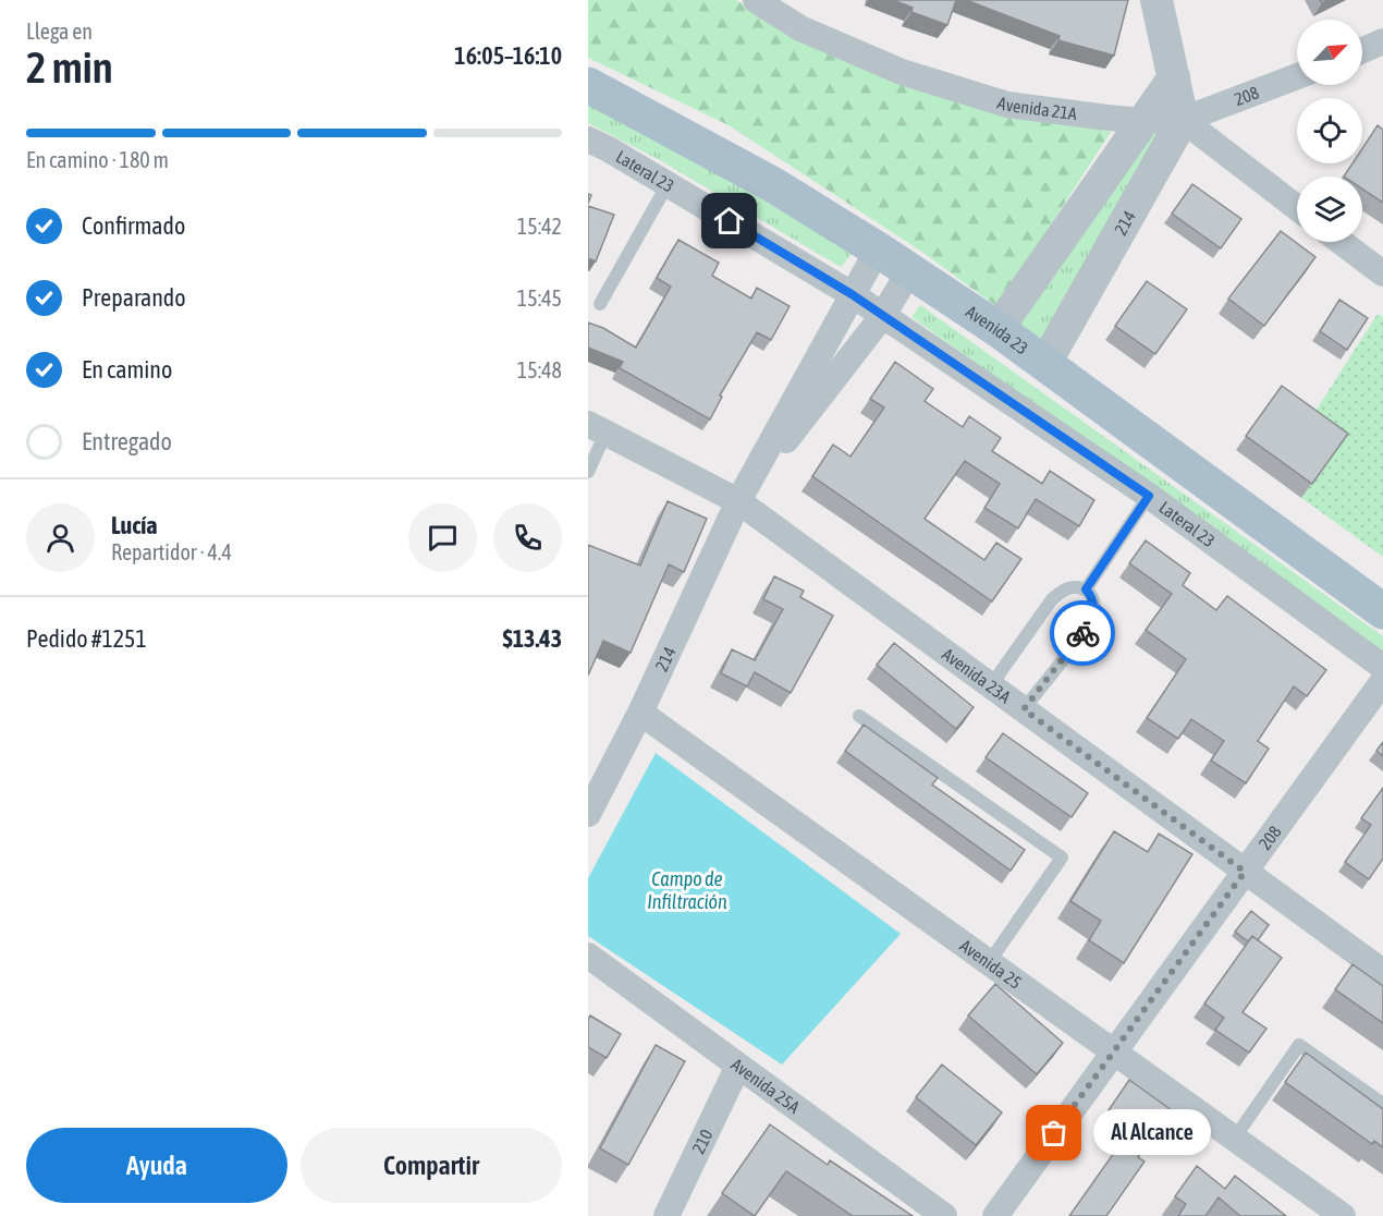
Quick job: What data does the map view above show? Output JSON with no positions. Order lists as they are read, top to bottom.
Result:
{
  "streets": {
    "main road": ["Avenida 23"],
    "street": [
      "208",
      "Avenida 21A",
      "Lateral 23",
      "214",
      "Avenida 23A",
      "Avenida 25",
      "Avenida 25A",
      "210"
    ]
  },
  "crossings": [
    ["208", "Avenida 21A"],
    ["208", "214"],
    ["208", "Avenida 23A"],
    ["208", "Avenida 25"],
    ["Avenida 21A", "214"],
    ["Lateral 23", "214"],
    ["214", "Avenida 23"],
    ["214", "Avenida 23A"],
    ["214", "Avenida 25"],
    ["Avenida 25A", "210"]
  ],
  "water": ["Campo de Infiltración"],
  "places": ["Al Alcance"],
  "north": "top right",
  "page": {
    "heading": ["2 min", "Llega en", "16:05–16:10"],
    "panel": [
      "Lucía",
      "Repartidor · 4.4",
      "Pedido #1251",
      "$13.43"
    ],
    "bar": "En camino · 180 m",
    "list": [
      ["Confirmado", "15:42"],
      ["Preparando", "15:45"],
      ["En camino", "15:48"],
      "Entregado"
    ],
    "bubble": "Al Alcance",
    "buttons": ["Ayuda", "Compartir"]
  }
}
